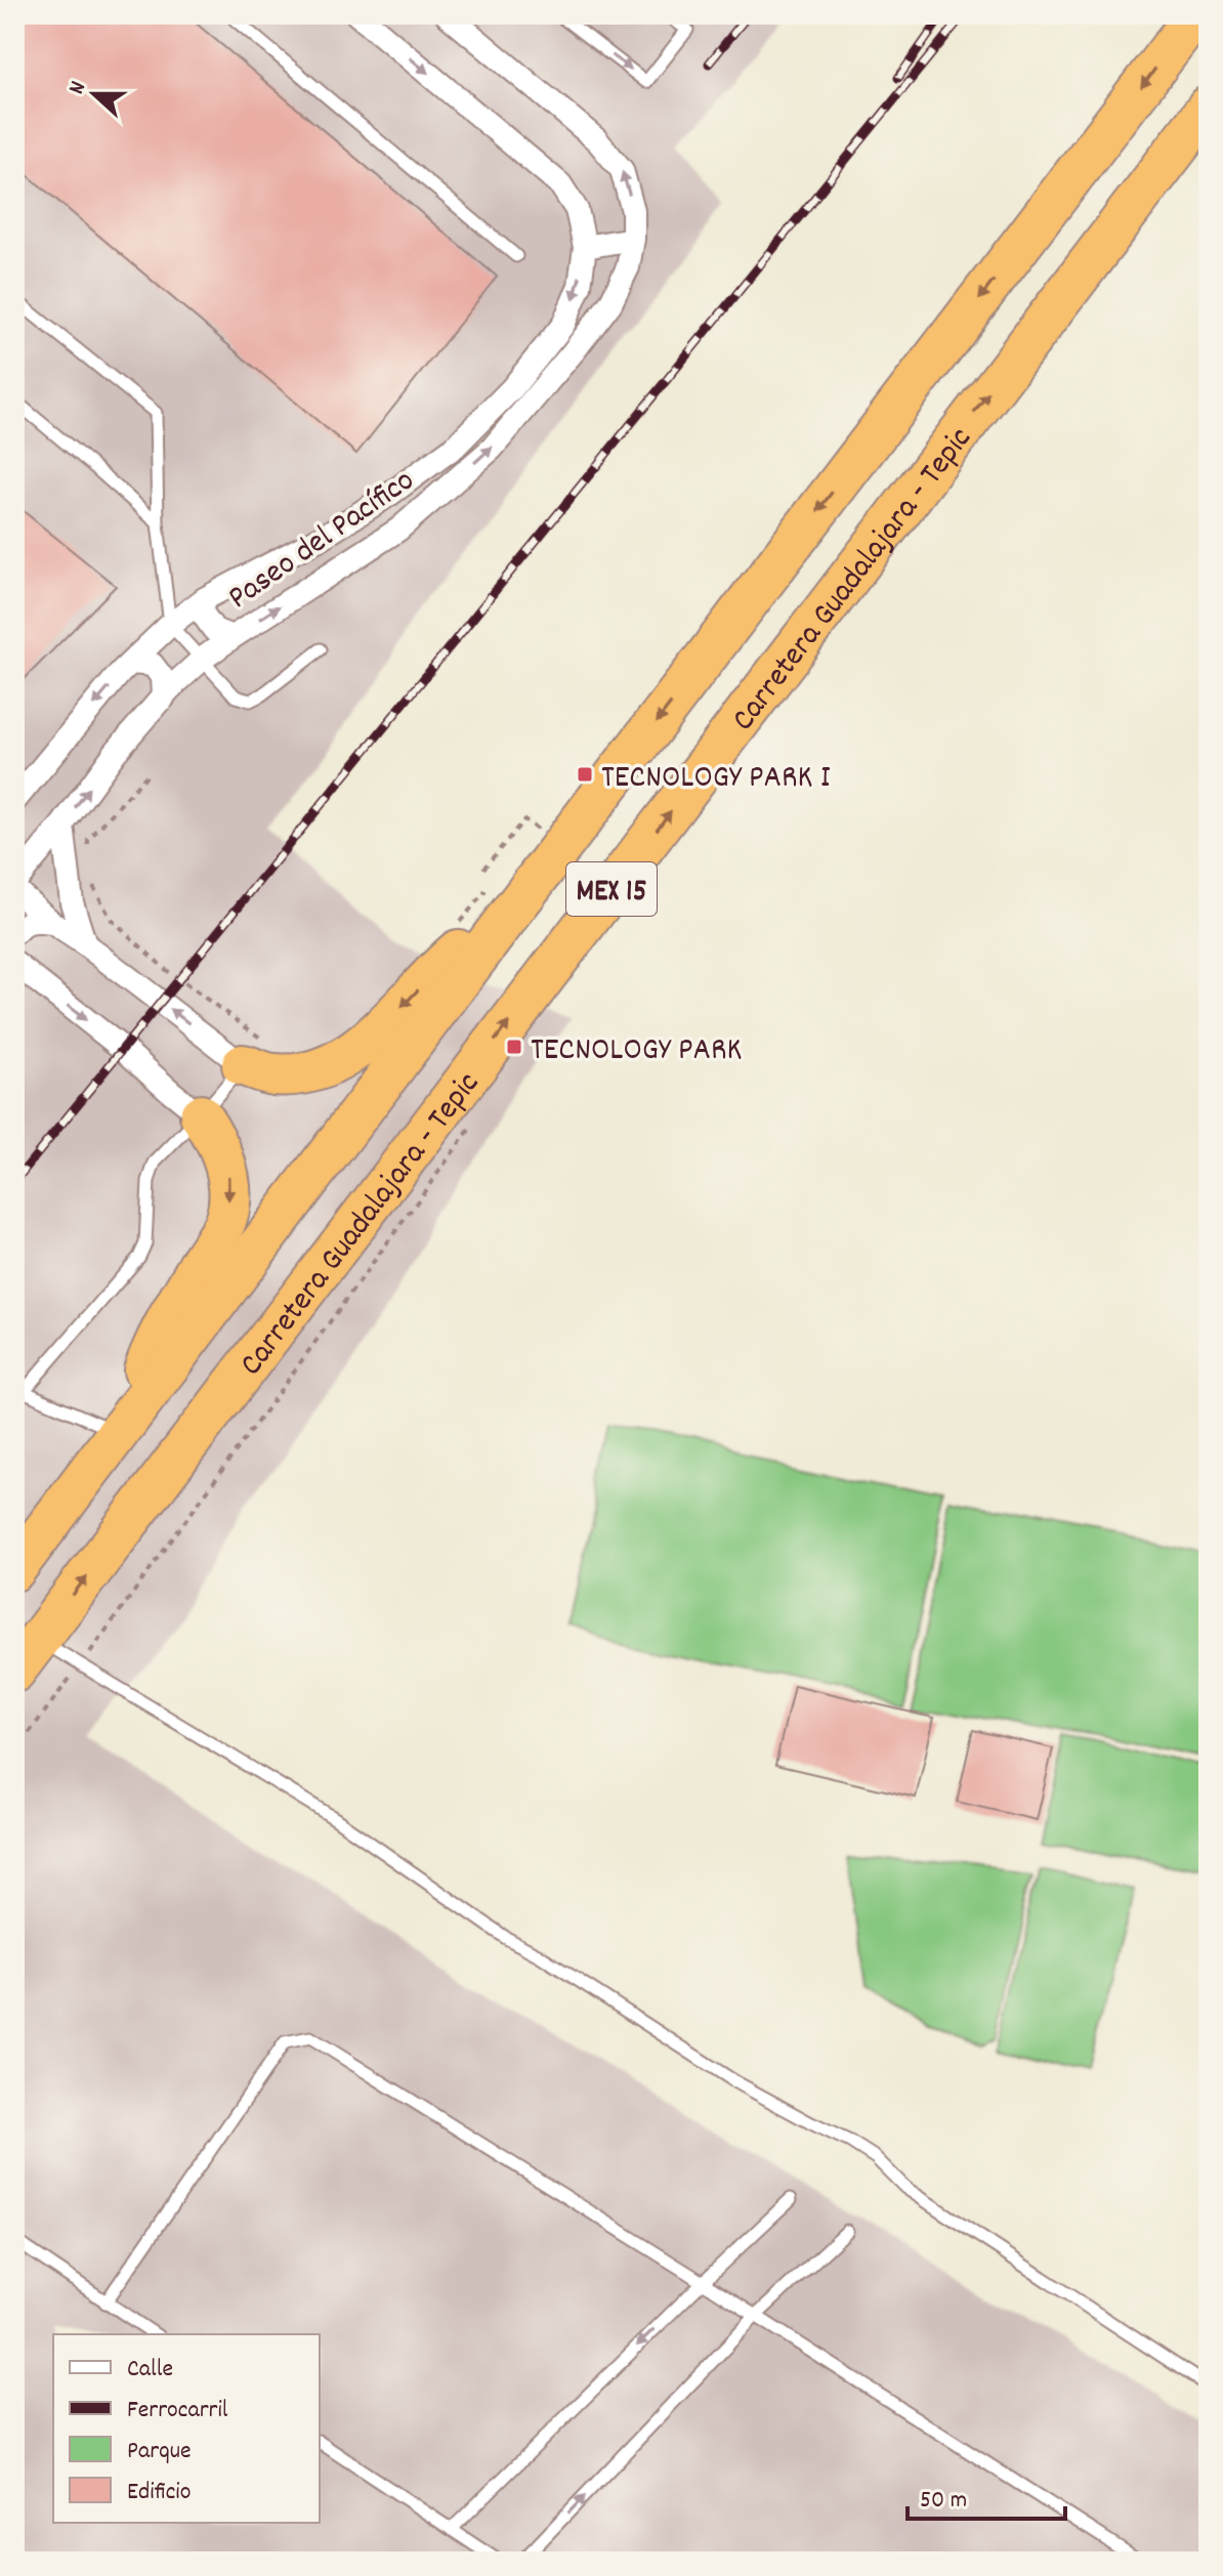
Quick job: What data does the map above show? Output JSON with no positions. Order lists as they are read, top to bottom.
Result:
{
  "streets": {
    "highway": ["Carretera Guadalajara - Tepic", "MEX 15"],
    "street": ["Paseo del Pacífico"]
  },
  "places": {
    "transit": ["TECNOLOGY PARK I", "TECNOLOGY PARK"]
  },
  "legend": [
    "Calle",
    "Ferrocarril",
    "Parque",
    "Edificio"
  ],
  "scale_bar": "50 m",
  "north": "left"
}
